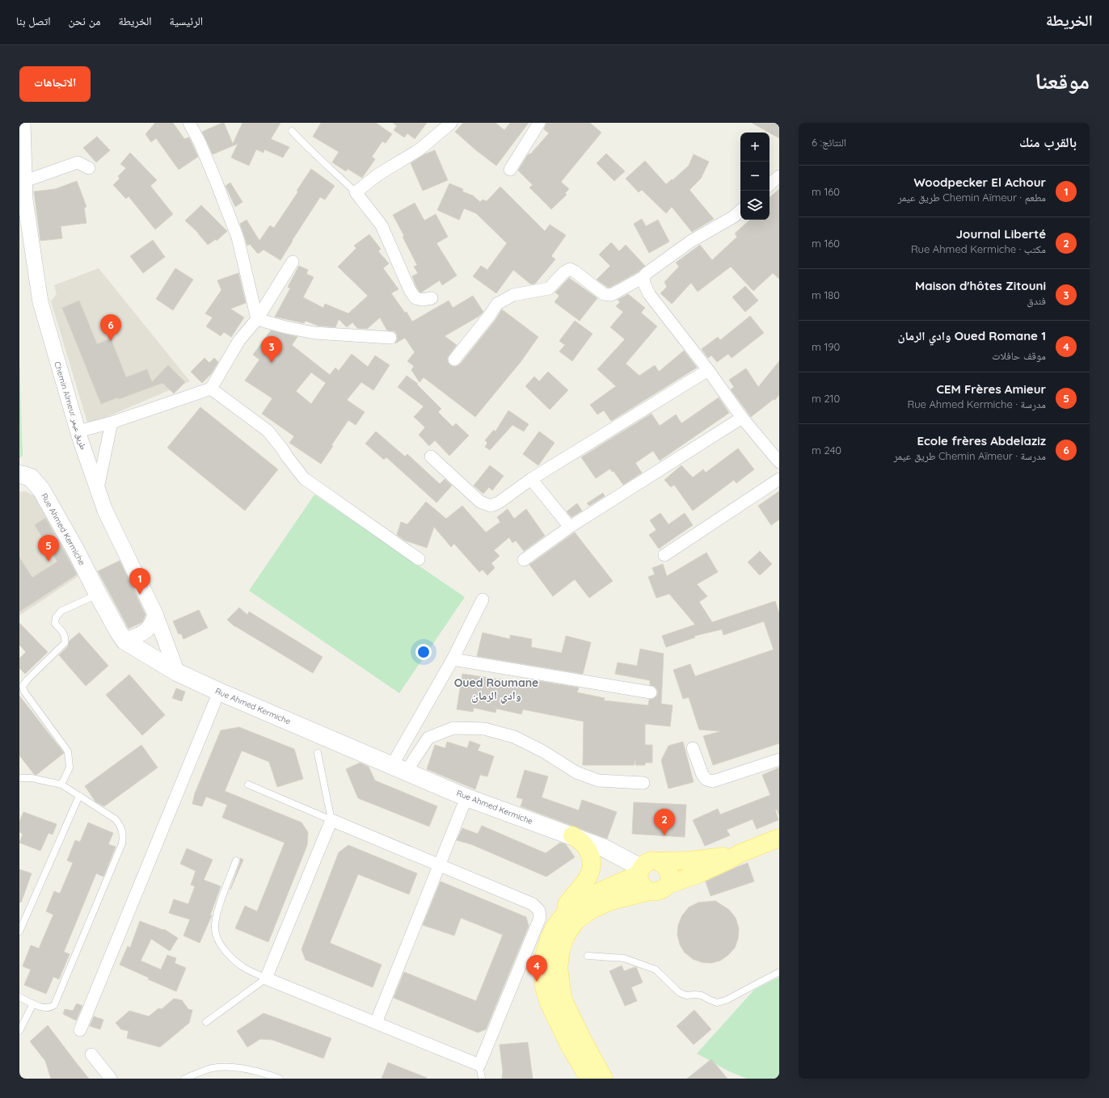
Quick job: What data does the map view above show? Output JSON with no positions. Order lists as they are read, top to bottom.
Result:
{
  "streets": {
    "main road": ["Rue Ahmed Kermiche"],
    "street": ["Chemin Aïmeur طريق عيمر"]
  },
  "crossings": [
    ["Chemin Aïmeur طريق عيمر", "Rue Ahmed Kermiche"]
  ],
  "districts": ["Oued Roumane وادي الرمان"],
  "page": {
    "header": "الخريطة",
    "nav": [
      "الرئيسية",
      "الخريطة",
      "من نحن",
      "اتصل بنا"
    ],
    "title": "موقعنا",
    "buttons": "الاتجاهات",
    "heading": ["بالقرب منك", "النتائج: 6"],
    "map_buttons": ["+", "−"],
    "list": [
      {
        "mark": "1",
        "name": "Woodpecker El Achour",
        "note": "مطعم · Chemin Aïmeur طريق عيمر",
        "value": "160 m"
      },
      {
        "mark": "2",
        "name": "Journal Liberté",
        "note": "مكتب · Rue Ahmed Kermiche",
        "value": "160 m"
      },
      {
        "mark": "3",
        "name": "Maison d'hôtes Zitouni",
        "note": "فندق",
        "value": "180 m"
      },
      {
        "mark": "4",
        "name": "Oued Romane 1 وادي الرمان",
        "note": "موقف حافلات",
        "value": "190 m"
      },
      {
        "mark": "5",
        "name": "CEM Frères Amieur",
        "note": "مدرسة · Rue Ahmed Kermiche",
        "value": "210 m"
      },
      {
        "mark": "6",
        "name": "Ecole frères Abdelaziz",
        "note": "مدرسة · Chemin Aïmeur طريق عيمر",
        "value": "240 m"
      }
    ],
    "pins": [
      "6",
      "3",
      "5",
      "1",
      "2",
      "4"
    ]
  }
}
